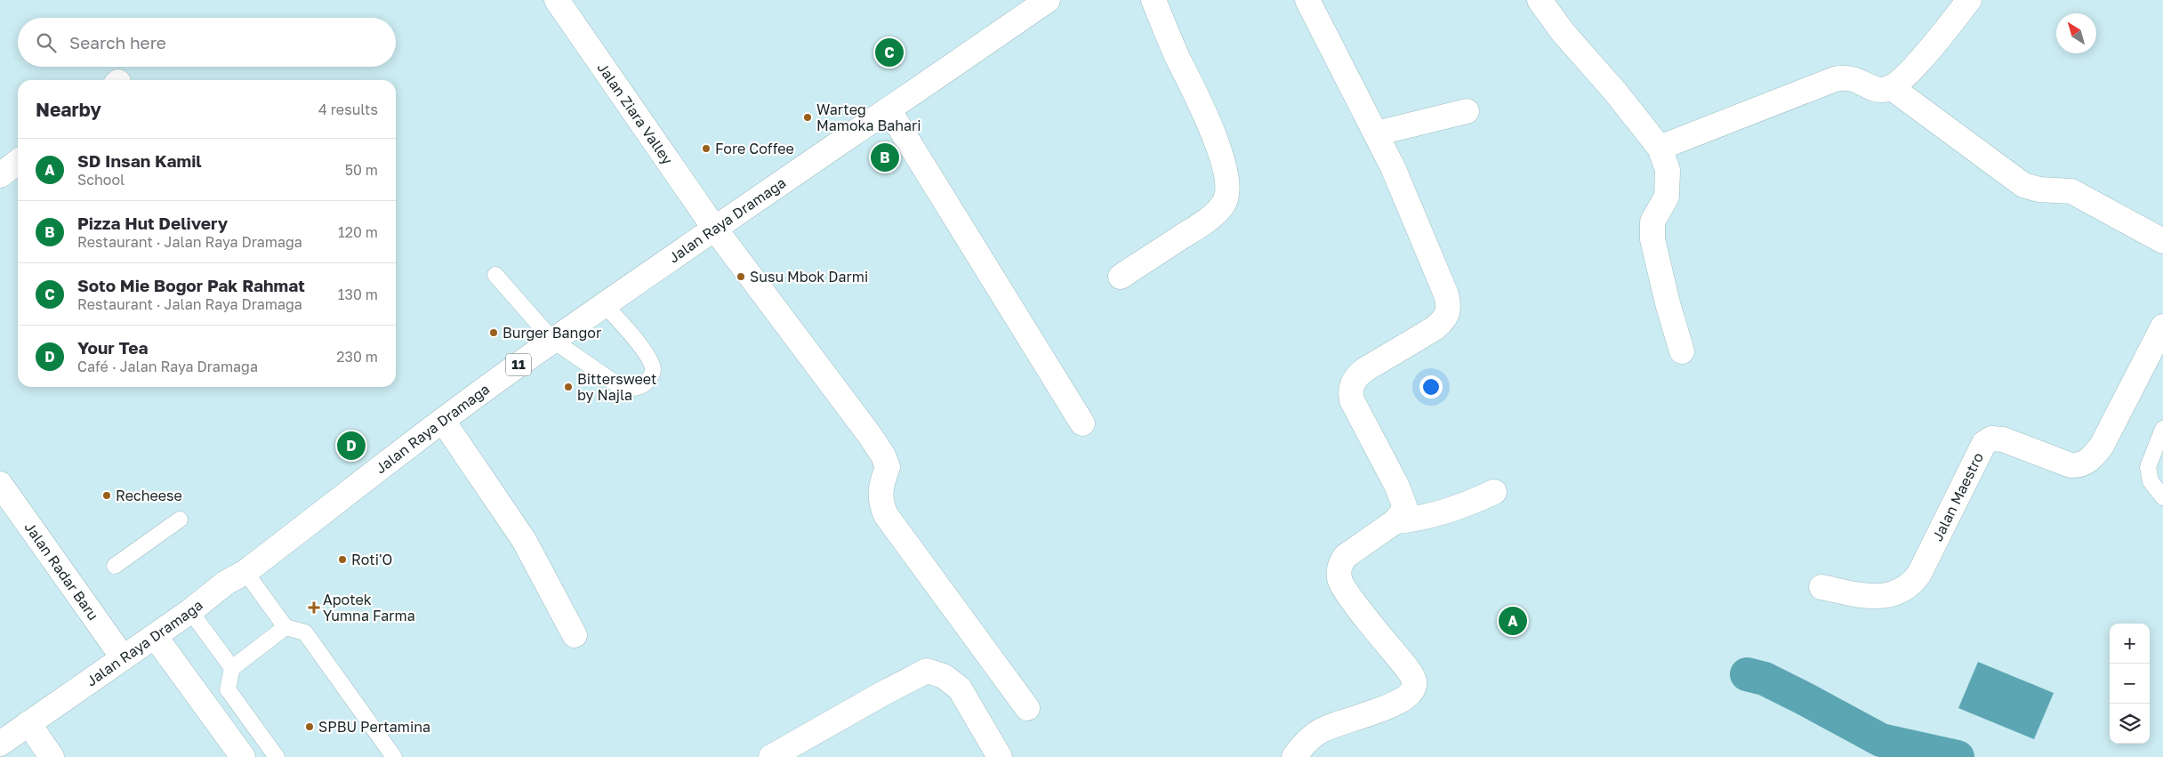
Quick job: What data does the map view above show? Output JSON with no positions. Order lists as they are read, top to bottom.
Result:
{
  "streets": {
    "main road": [
      "Jalan Ziara Valley",
      "Jalan Raya Dramaga",
      "11",
      "Jalan Maestro",
      "Jalan Radar Baru"
    ]
  },
  "crossings": [
    ["Jalan Ziara Valley", "Jalan Raya Dramaga"],
    ["Jalan Raya Dramaga", "Jalan Radar Baru"]
  ],
  "places": {
    "other": [
      "Warteg Mamoka Bahari",
      "Fore Coffee",
      "Susu Mbok Darmi",
      "Burger Bangor",
      "Bittersweet by Najla",
      "Recheese",
      "Roti'O",
      "SPBU Pertamina"
    ],
    "health": ["Apotek Yumna Farma"]
  },
  "north": "top left",
  "page": {
    "search": "Search here",
    "pins": [
      "C",
      "B",
      "D",
      "A"
    ],
    "heading": ["Nearby", "4 results"],
    "list": [
      {
        "mark": "A",
        "name": "SD Insan Kamil",
        "note": "School",
        "value": "50 m"
      },
      {
        "mark": "B",
        "name": "Pizza Hut Delivery",
        "note": "Restaurant · Jalan Raya Dramaga",
        "value": "120 m"
      },
      {
        "mark": "C",
        "name": "Soto Mie Bogor Pak Rahmat",
        "note": "Restaurant · Jalan Raya Dramaga",
        "value": "130 m"
      },
      {
        "mark": "D",
        "name": "Your Tea",
        "note": "Café · Jalan Raya Dramaga",
        "value": "230 m"
      }
    ],
    "map_buttons": ["+", "−"]
  }
}
